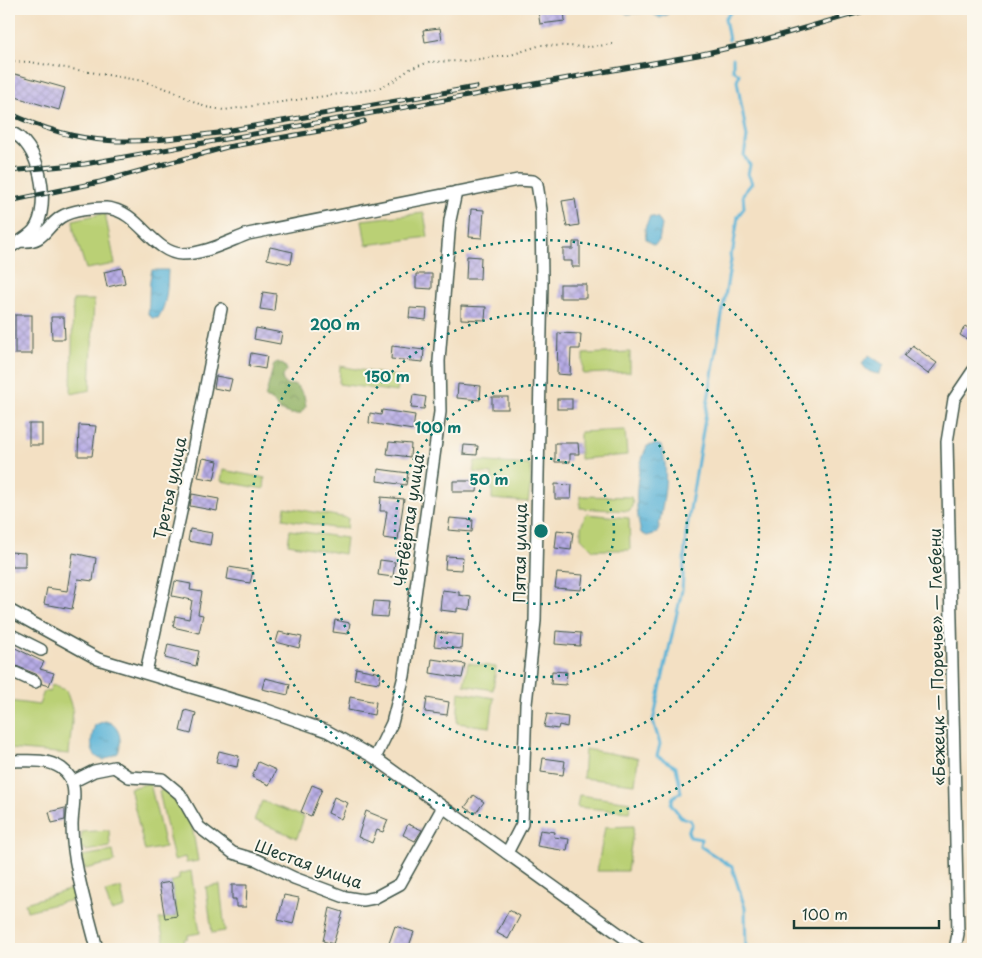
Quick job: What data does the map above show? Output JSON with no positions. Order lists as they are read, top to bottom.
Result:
{
  "streets": {
    "street": [
      "Третья улица",
      "Четвёртая улица",
      "Пятая улица",
      "«Бежецк — Поречье» — Глебени",
      "Шестая улица"
    ]
  },
  "crossings": [
    ["Четвёртая улица", "Пятая улица"]
  ],
  "scale_bar": "100 m",
  "rings": [
    "200 m",
    "150 m",
    "100 m",
    "50 m"
  ]
}
